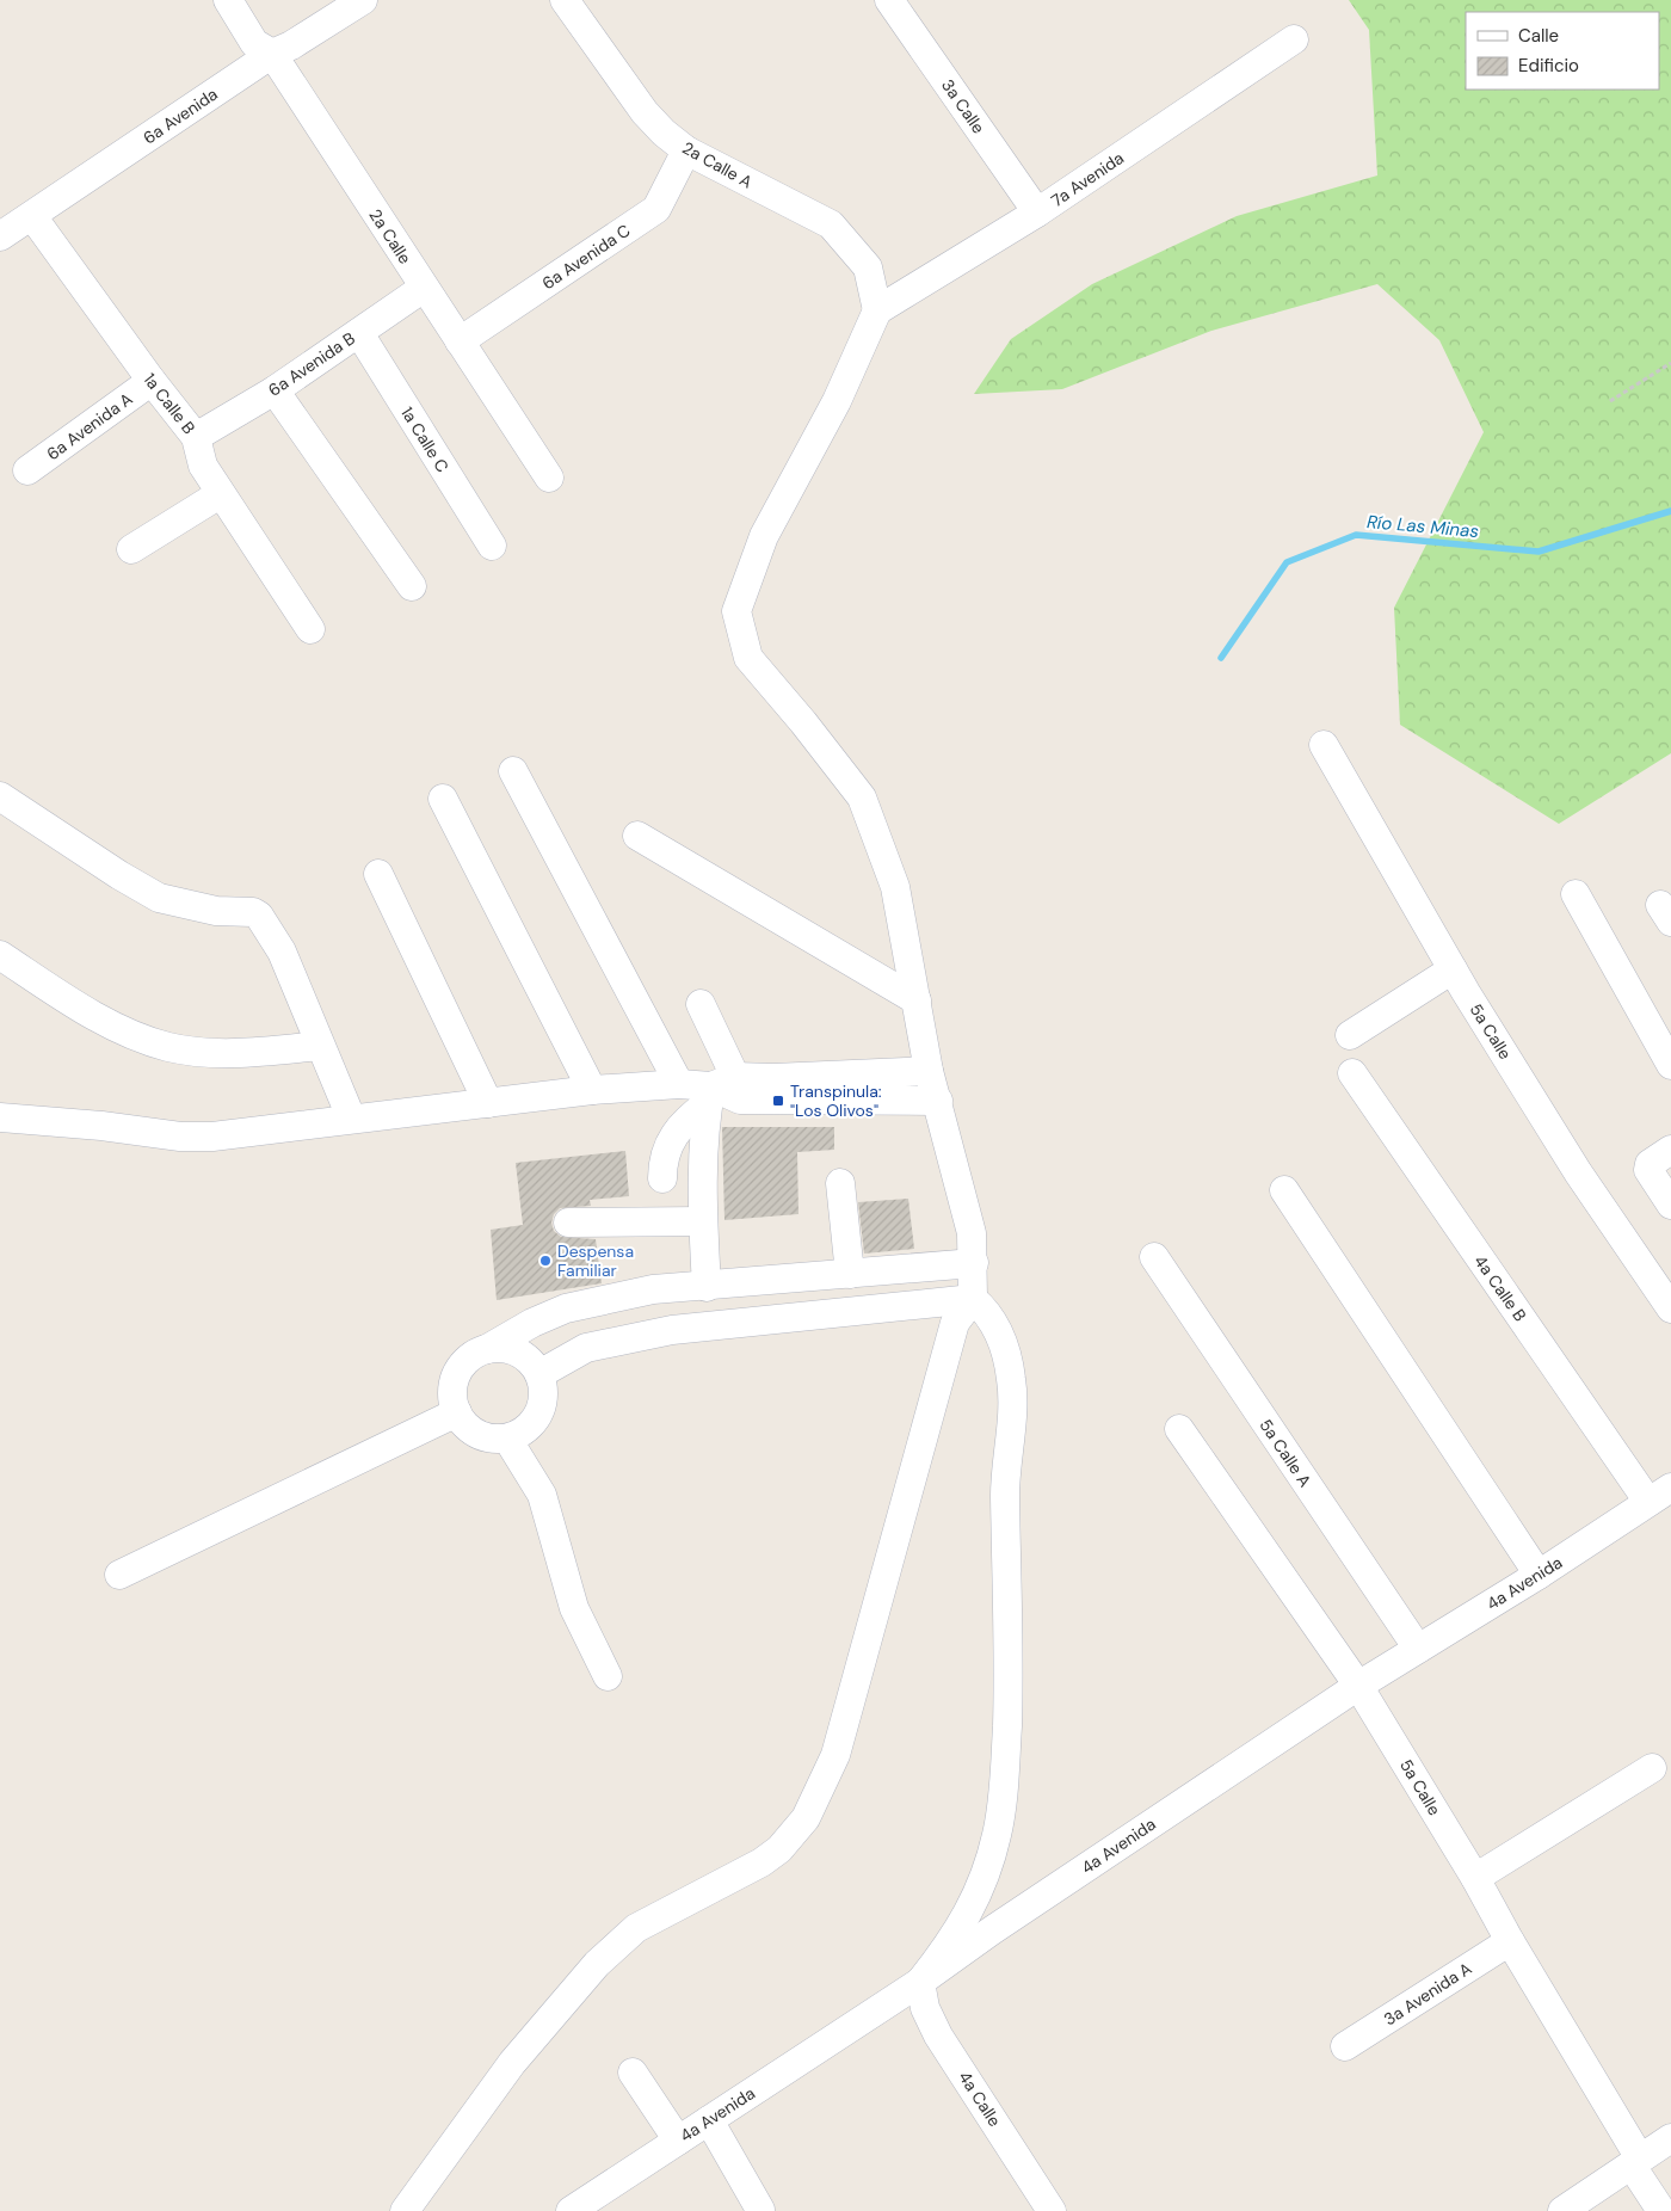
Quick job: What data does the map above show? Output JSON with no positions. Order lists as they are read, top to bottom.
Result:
{
  "streets": {
    "street": [
      "3a Calle",
      "6a Avenida",
      "2a Calle A",
      "7a Avenida",
      "2a Calle",
      "6a Avenida C",
      "6a Avenida B",
      "1a Calle B",
      "6a Avenida A",
      "1a Calle C",
      "5a Calle",
      "4a Calle B",
      "5a Calle A",
      "4a Avenida",
      "3a Avenida A",
      "4a Calle"
    ]
  },
  "crossings": [
    ["3a Calle", "7a Avenida"],
    ["6a Avenida", "2a Calle"],
    ["6a Avenida", "1a Calle B"],
    ["2a Calle A", "7a Avenida"],
    ["2a Calle A", "6a Avenida C"],
    ["2a Calle", "6a Avenida C"],
    ["2a Calle", "6a Avenida B"],
    ["6a Avenida B", "1a Calle B"],
    ["6a Avenida B", "1a Calle C"],
    ["1a Calle B", "6a Avenida A"],
    ["5a Calle", "4a Avenida"],
    ["5a Calle", "3a Avenida A"],
    ["4a Calle B", "4a Avenida"],
    ["5a Calle A", "4a Avenida"],
    ["4a Avenida", "4a Calle"]
  ],
  "water": ["Río Las Minas"],
  "places": {
    "transit": ["Transpinula: \"Los Olivos\""],
    "other": ["Despensa Familiar"]
  },
  "legend": ["Calle", "Edificio"]
}
